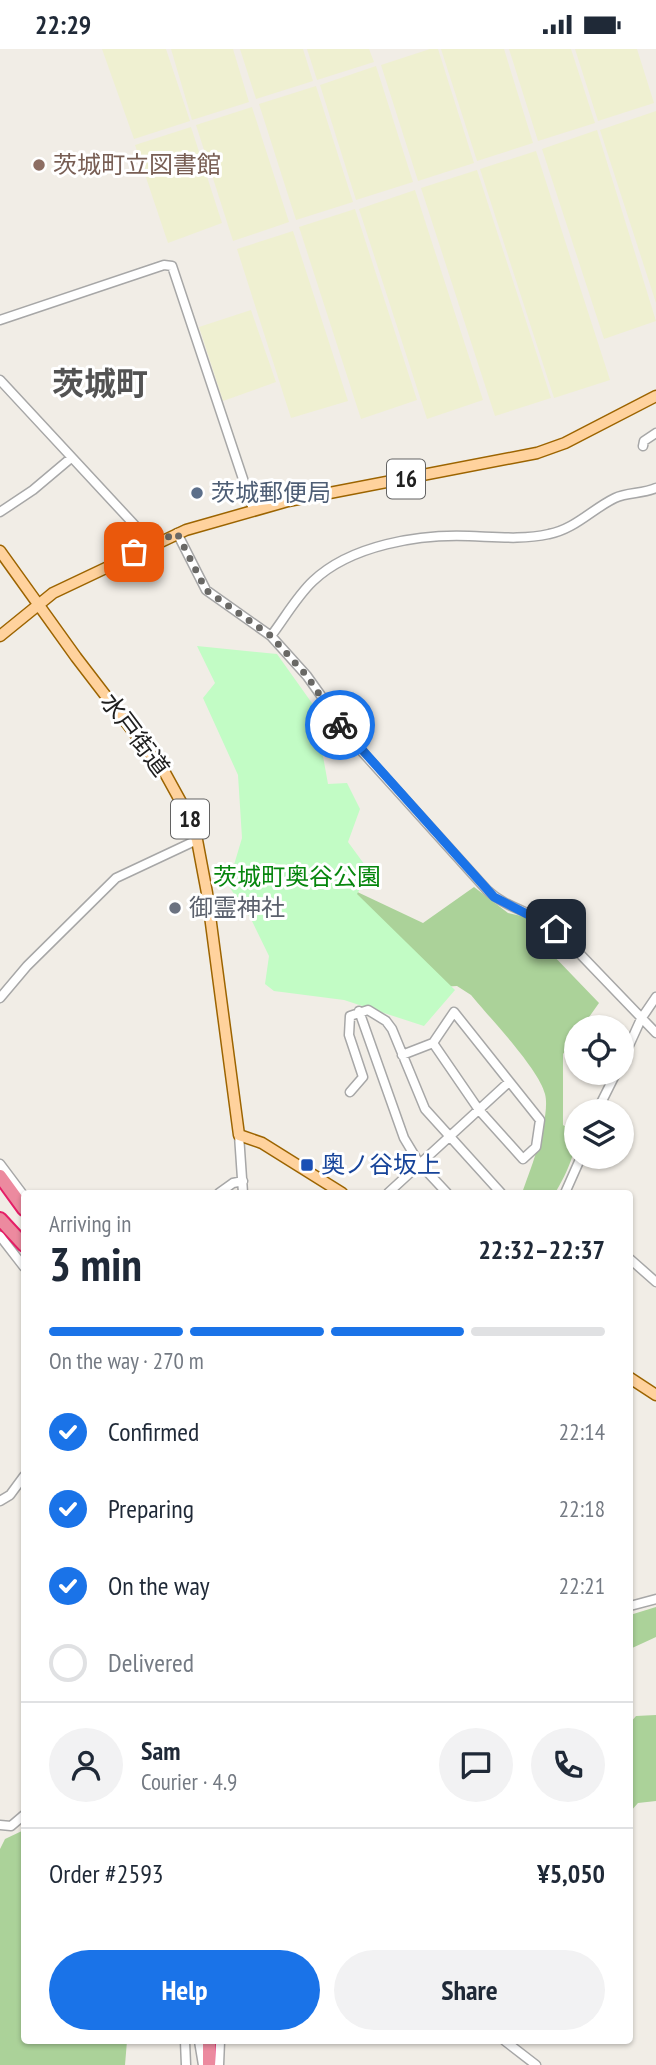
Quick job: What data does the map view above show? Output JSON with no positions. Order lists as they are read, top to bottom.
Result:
{
  "streets": {
    "main road": ["16", "水戸街道", "18"]
  },
  "crossings": [
    ["16", "水戸街道"]
  ],
  "districts": ["茨城町"],
  "parks": ["茨城町奥谷公園"],
  "places": {
    "other": ["茨城町立図書館", "茨城郵便局", "御霊神社"],
    "transit": ["奥ノ谷坂上"]
  },
  "page": {
    "status": "22:29",
    "heading": ["3 min", "Arriving in", "22:32–22:37"],
    "panel": [
      "Sam",
      "Courier · 4.9",
      "Order #2593",
      "¥5,050"
    ],
    "bar": "On the way · 270 m",
    "list": [
      ["Confirmed", "22:14"],
      ["Preparing", "22:18"],
      ["On the way", "22:21"],
      "Delivered"
    ],
    "buttons": ["Help", "Share"]
  }
}
